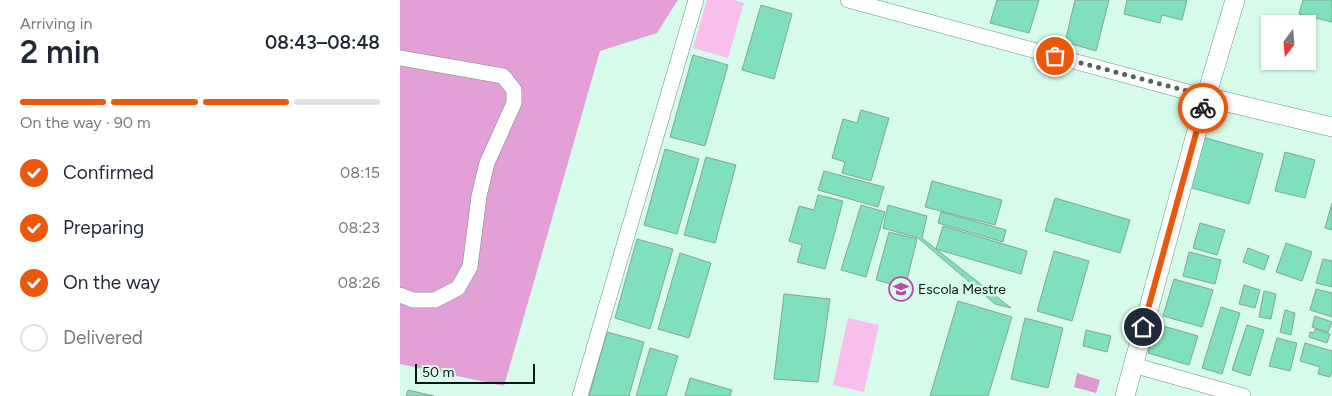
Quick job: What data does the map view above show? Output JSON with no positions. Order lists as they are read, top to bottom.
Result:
{
  "places": {
    "school or university": ["Escola Mestre"]
  },
  "scale_bar": "50 m",
  "north": "bottom",
  "page": {
    "heading": ["2 min", "Arriving in", "08:43–08:48"],
    "bar": "On the way · 90 m",
    "list": [
      ["Confirmed", "08:15"],
      ["Preparing", "08:23"],
      ["On the way", "08:26"],
      "Delivered"
    ],
    "scale": "50 m"
  }
}
